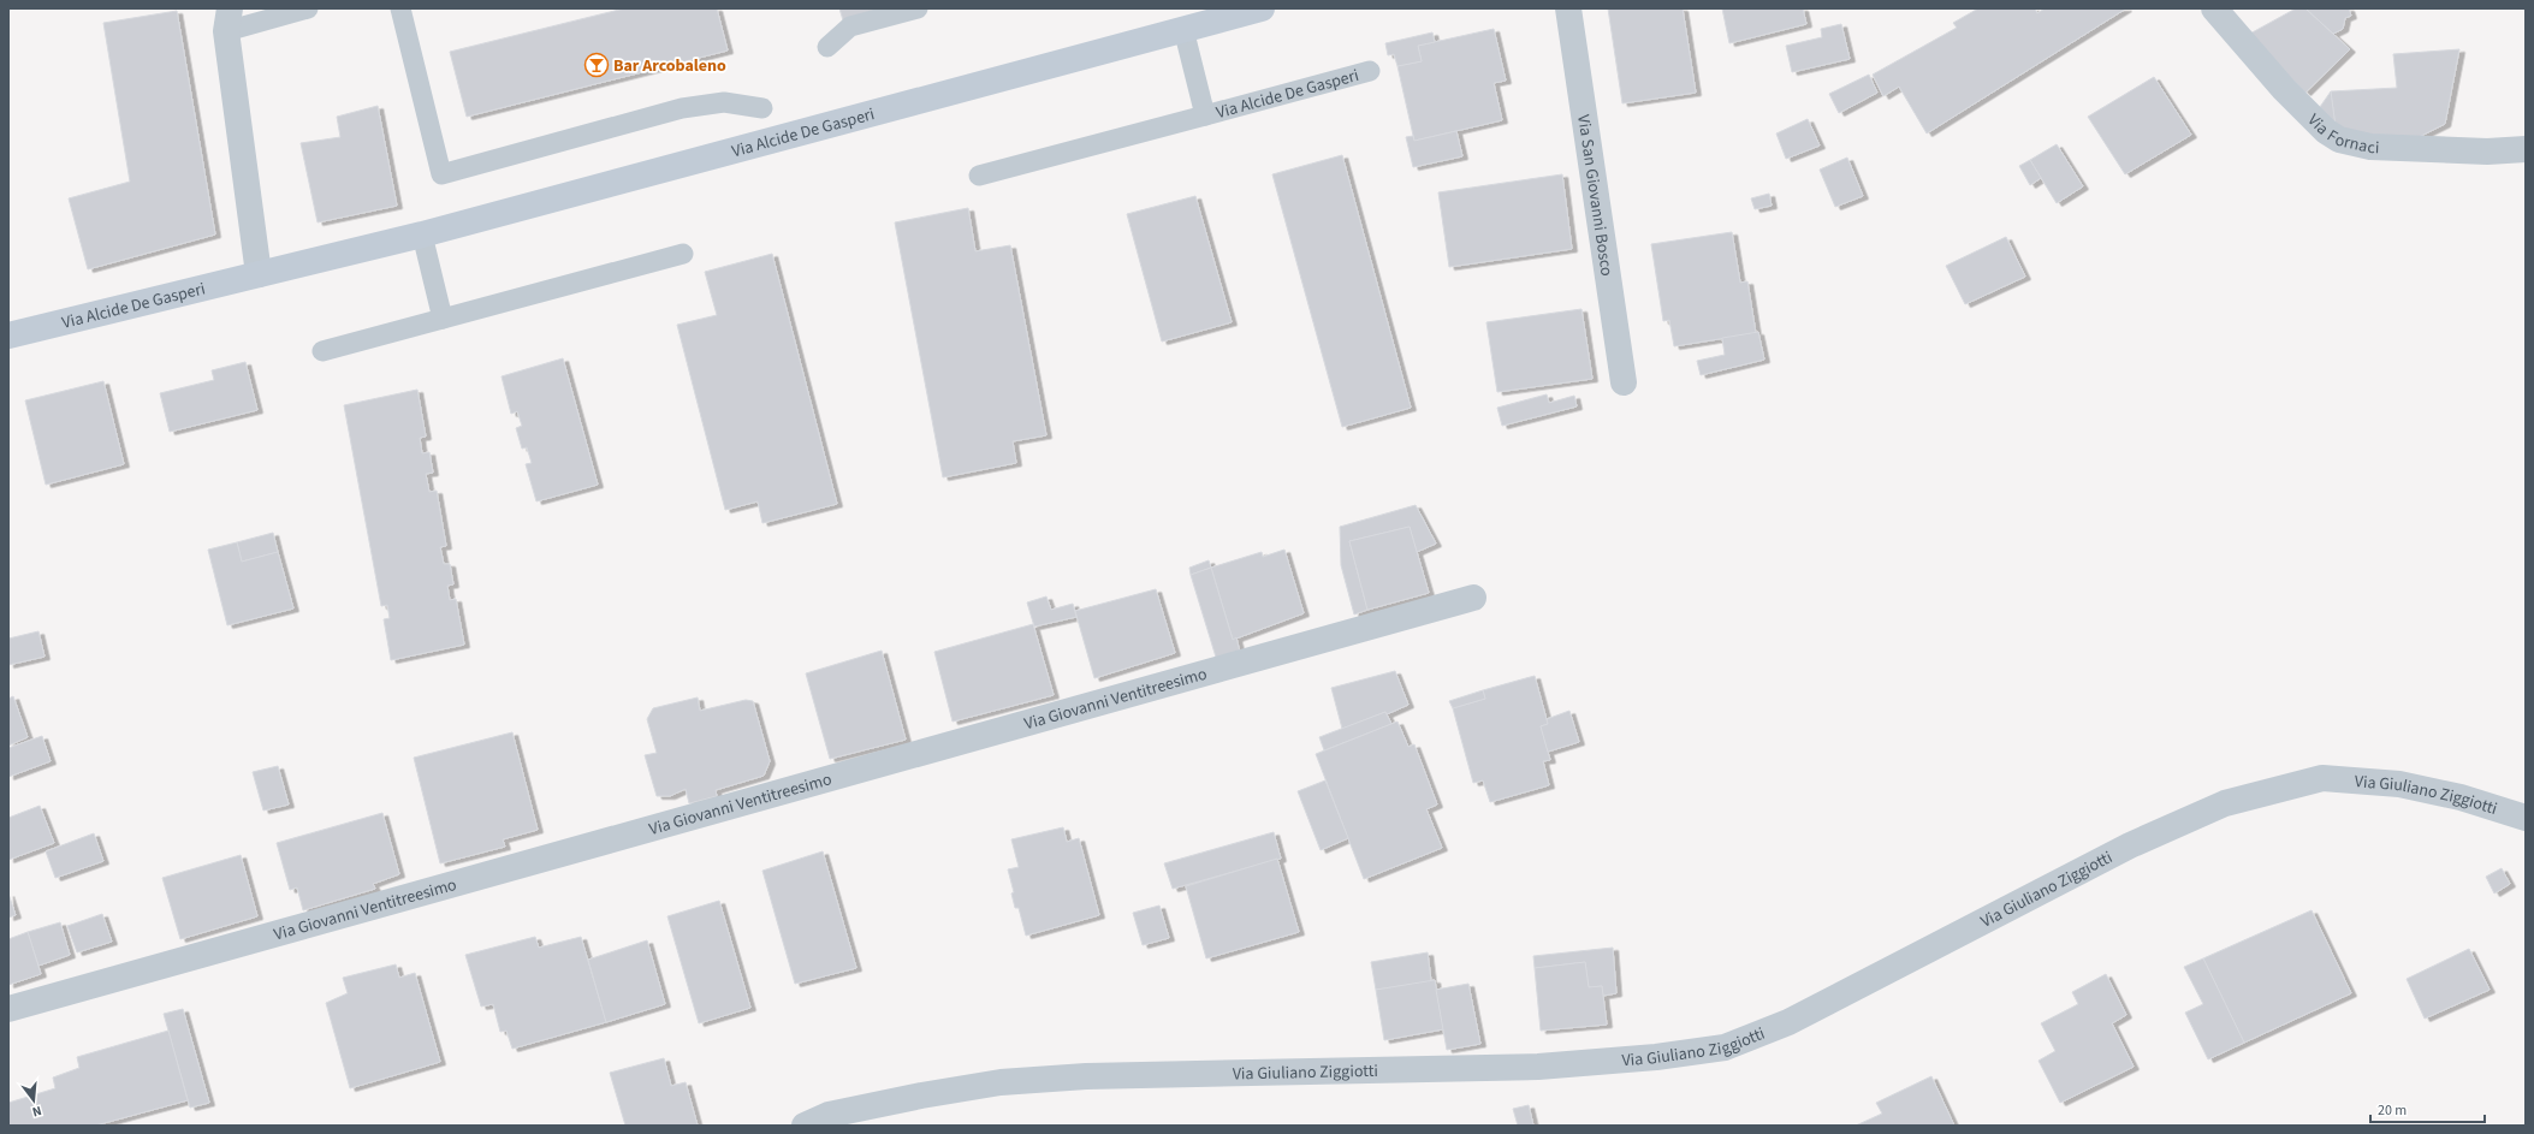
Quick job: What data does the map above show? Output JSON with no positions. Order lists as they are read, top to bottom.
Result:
{
  "streets": {
    "street": [
      "Via Alcide De Gasperi",
      "Via Fornaci",
      "Via San Giovanni Bosco",
      "Via Giovanni Ventitreesimo",
      "Via Giuliano Ziggiotti"
    ]
  },
  "places": {
    "bar": ["Bar Arcobaleno"]
  },
  "scale_bar": "20 m",
  "north": "bottom"
}
